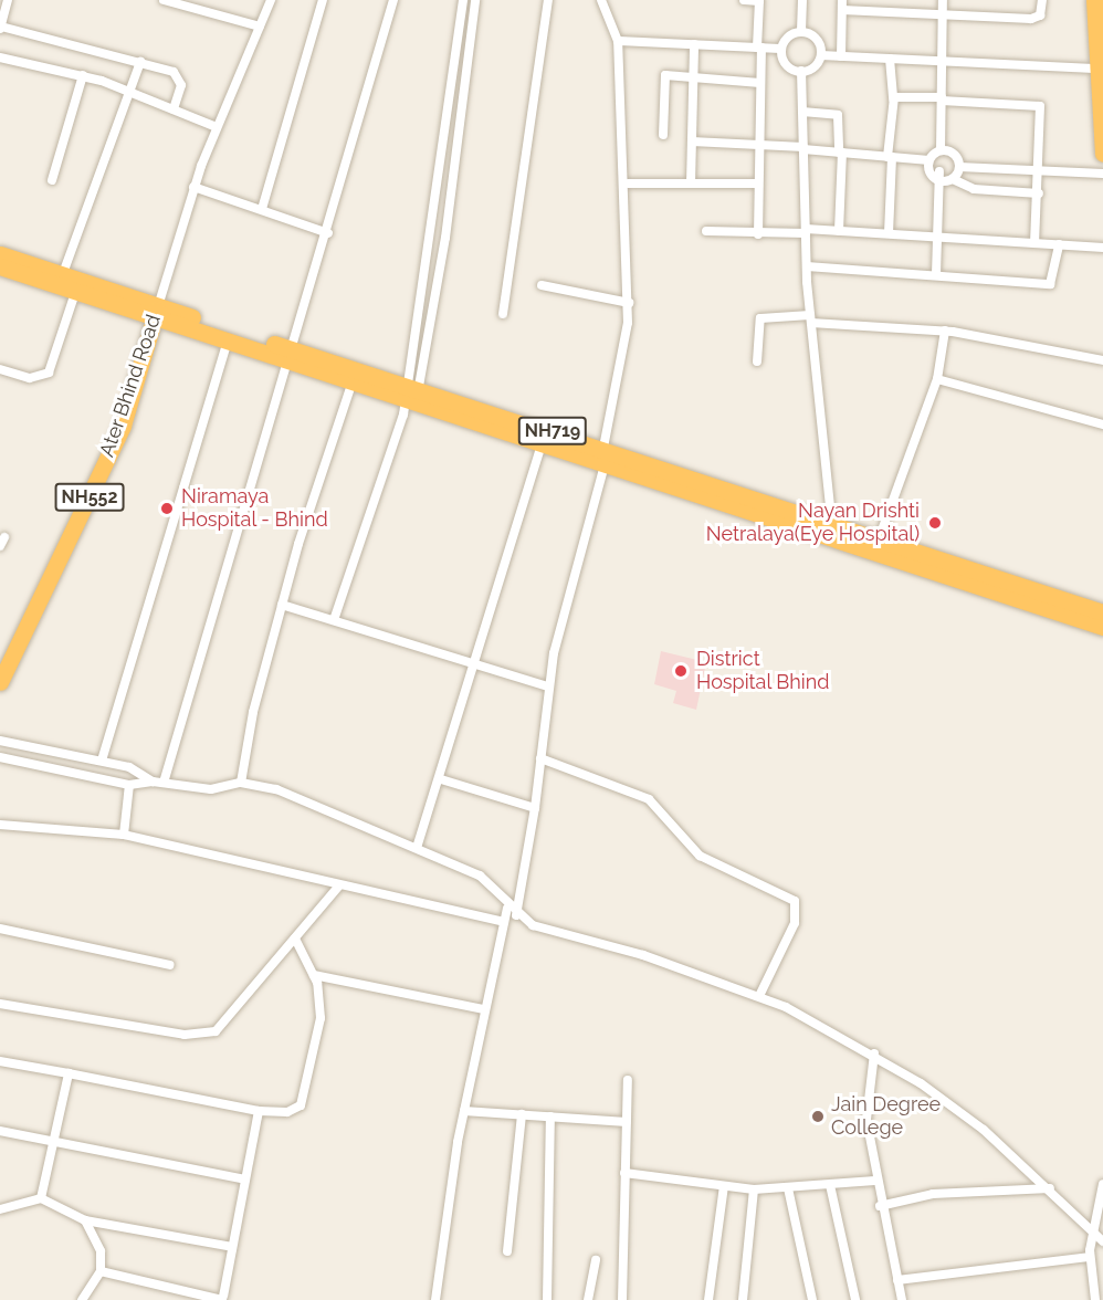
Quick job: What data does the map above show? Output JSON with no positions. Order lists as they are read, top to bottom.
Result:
{
  "streets": {
    "highway": ["Ater Bhind Road", "NH719", "NH552"]
  },
  "crossings": [
    ["Ater Bhind Road", "NH719"]
  ],
  "places": [
    "Niramaya Hospital - Bhind",
    "Nayan Drishti Netralaya(Eye Hospital)",
    "District Hospital Bhind",
    "Jain Degree College"
  ]
}
